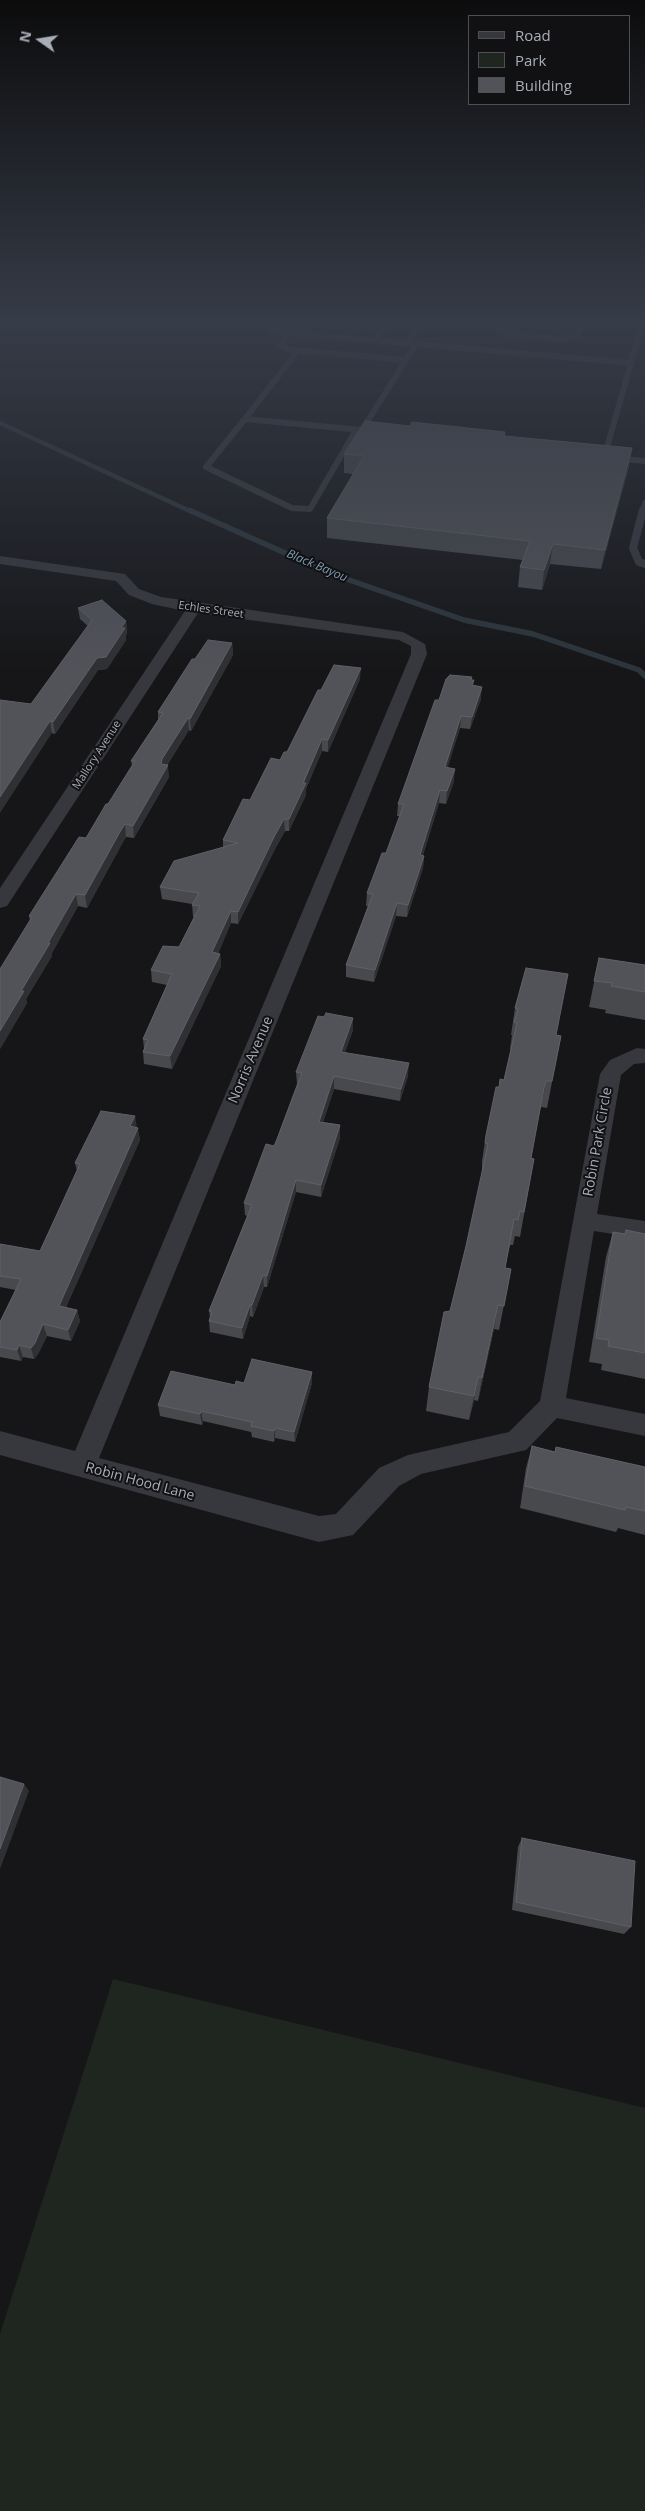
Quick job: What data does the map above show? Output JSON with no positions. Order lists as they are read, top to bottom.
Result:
{
  "streets": {
    "street": [
      "Echles Street",
      "Mallory Avenue",
      "Norris Avenue",
      "Robin Park Circle",
      "Robin Hood Lane"
    ]
  },
  "crossings": [
    ["Echles Street", "Mallory Avenue"],
    ["Echles Street", "Norris Avenue"],
    ["Norris Avenue", "Robin Hood Lane"],
    ["Robin Park Circle", "Robin Hood Lane"]
  ],
  "water": ["Black Bayou"],
  "legend": ["Road", "Park", "Building"],
  "north": "left"
}
